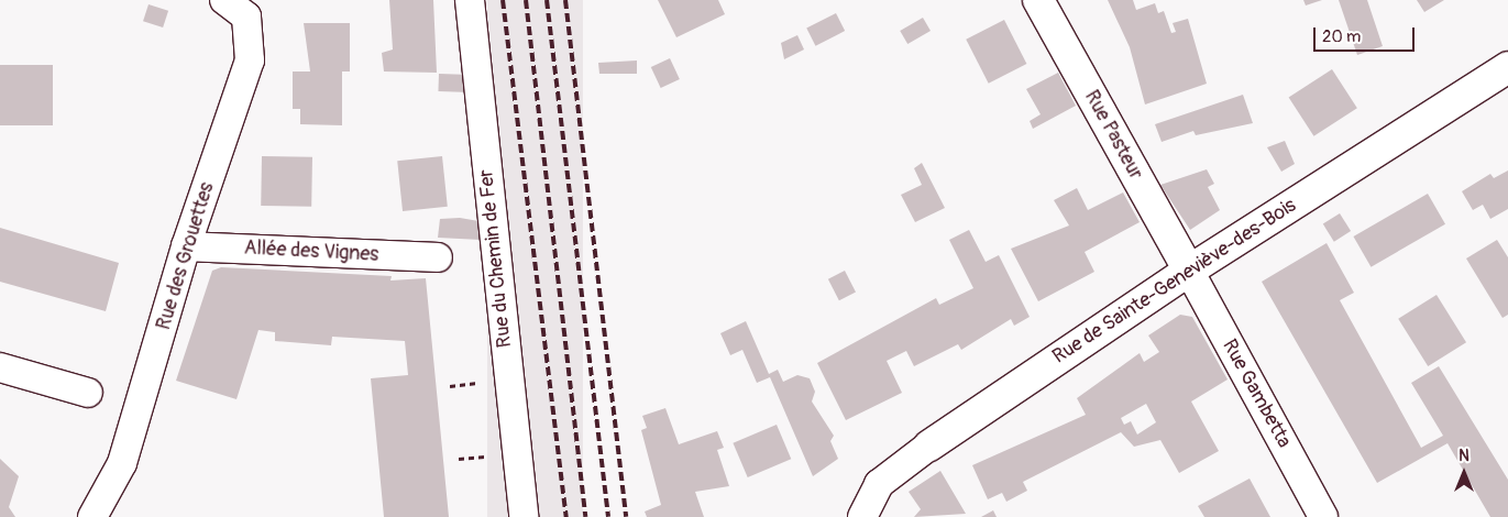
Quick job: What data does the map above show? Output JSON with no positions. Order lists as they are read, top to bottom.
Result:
{
  "streets": {
    "main road": ["Rue Pasteur", "Rue de Sainte-Geneviève-des-Bois"],
    "street": [
      "Allée des Vignes",
      "Rue des Grouettes",
      "Rue du Chemin de Fer",
      "Rue Gambetta"
    ]
  },
  "crossings": [
    ["Rue Pasteur", "Rue de Sainte-Geneviève-des-Bois"],
    ["Rue Pasteur", "Rue Gambetta"],
    ["Allée des Vignes", "Rue des Grouettes"],
    ["Rue de Sainte-Geneviève-des-Bois", "Rue Gambetta"]
  ],
  "scale_bar": "20 m",
  "north": "top"
}
